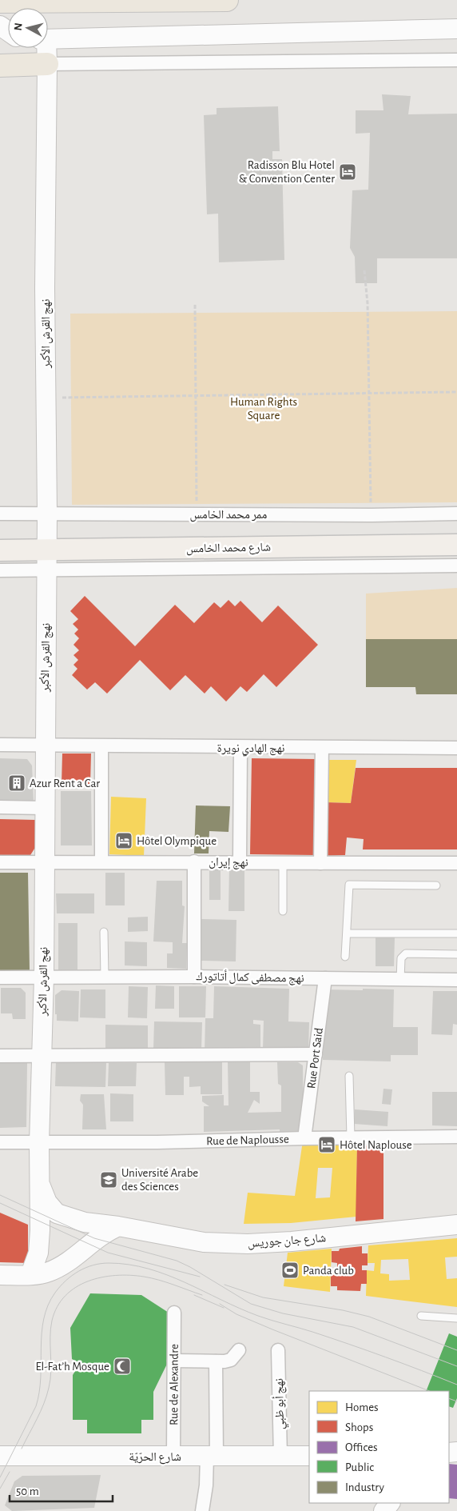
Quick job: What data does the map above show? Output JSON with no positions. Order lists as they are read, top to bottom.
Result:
{
  "streets": {
    "main road": [
      "نهج القرش الأكبر",
      "شارع محمد الخامس",
      "شارع جان جوريس",
      "شارع الحرّيّة"
    ],
    "street": [
      "ممر محمد الخامس",
      "نهج الهادي نويرة",
      "نهج إيران",
      "نهج مصطفى كمال أتاتورك",
      "Rue Port Said",
      "Rue de Naplousse",
      "Rue de Alexandre",
      "نهج أبو ظبي"
    ]
  },
  "crossings": [
    ["نهج القرش الأكبر", "ممر محمد الخامس"],
    ["نهج القرش الأكبر", "شارع محمد الخامس"],
    ["نهج القرش الأكبر", "نهج الهادي نويرة"],
    ["نهج القرش الأكبر", "نهج إيران"],
    ["نهج القرش الأكبر", "نهج مصطفى كمال أتاتورك"],
    ["نهج القرش الأكبر", "Rue de Naplousse"],
    ["نهج القرش الأكبر", "شارع جان جوريس"],
    ["نهج مصطفى كمال أتاتورك", "Rue Port Said"],
    ["Rue Port Said", "Rue de Naplousse"],
    ["Rue de Alexandre", "شارع الحرّيّة"],
    ["نهج أبو ظبي", "شارع الحرّيّة"]
  ],
  "parks": ["Human Rights Square"],
  "places": {
    "hotel": ["Radisson Blu Hotel & Convention Center", "Hôtel Olympique", "Hôtel Naplouse"],
    "building": ["Azur Rent a Car"],
    "school or university": ["Université Arabe des Sciences"],
    "sports": ["Panda club"],
    "mosque": ["El-Fat’h Mosque"]
  },
  "legend": [
    "Homes",
    "Shops",
    "Offices",
    "Public",
    "Industry"
  ],
  "scale_bar": "50 m",
  "north": "left"
}
